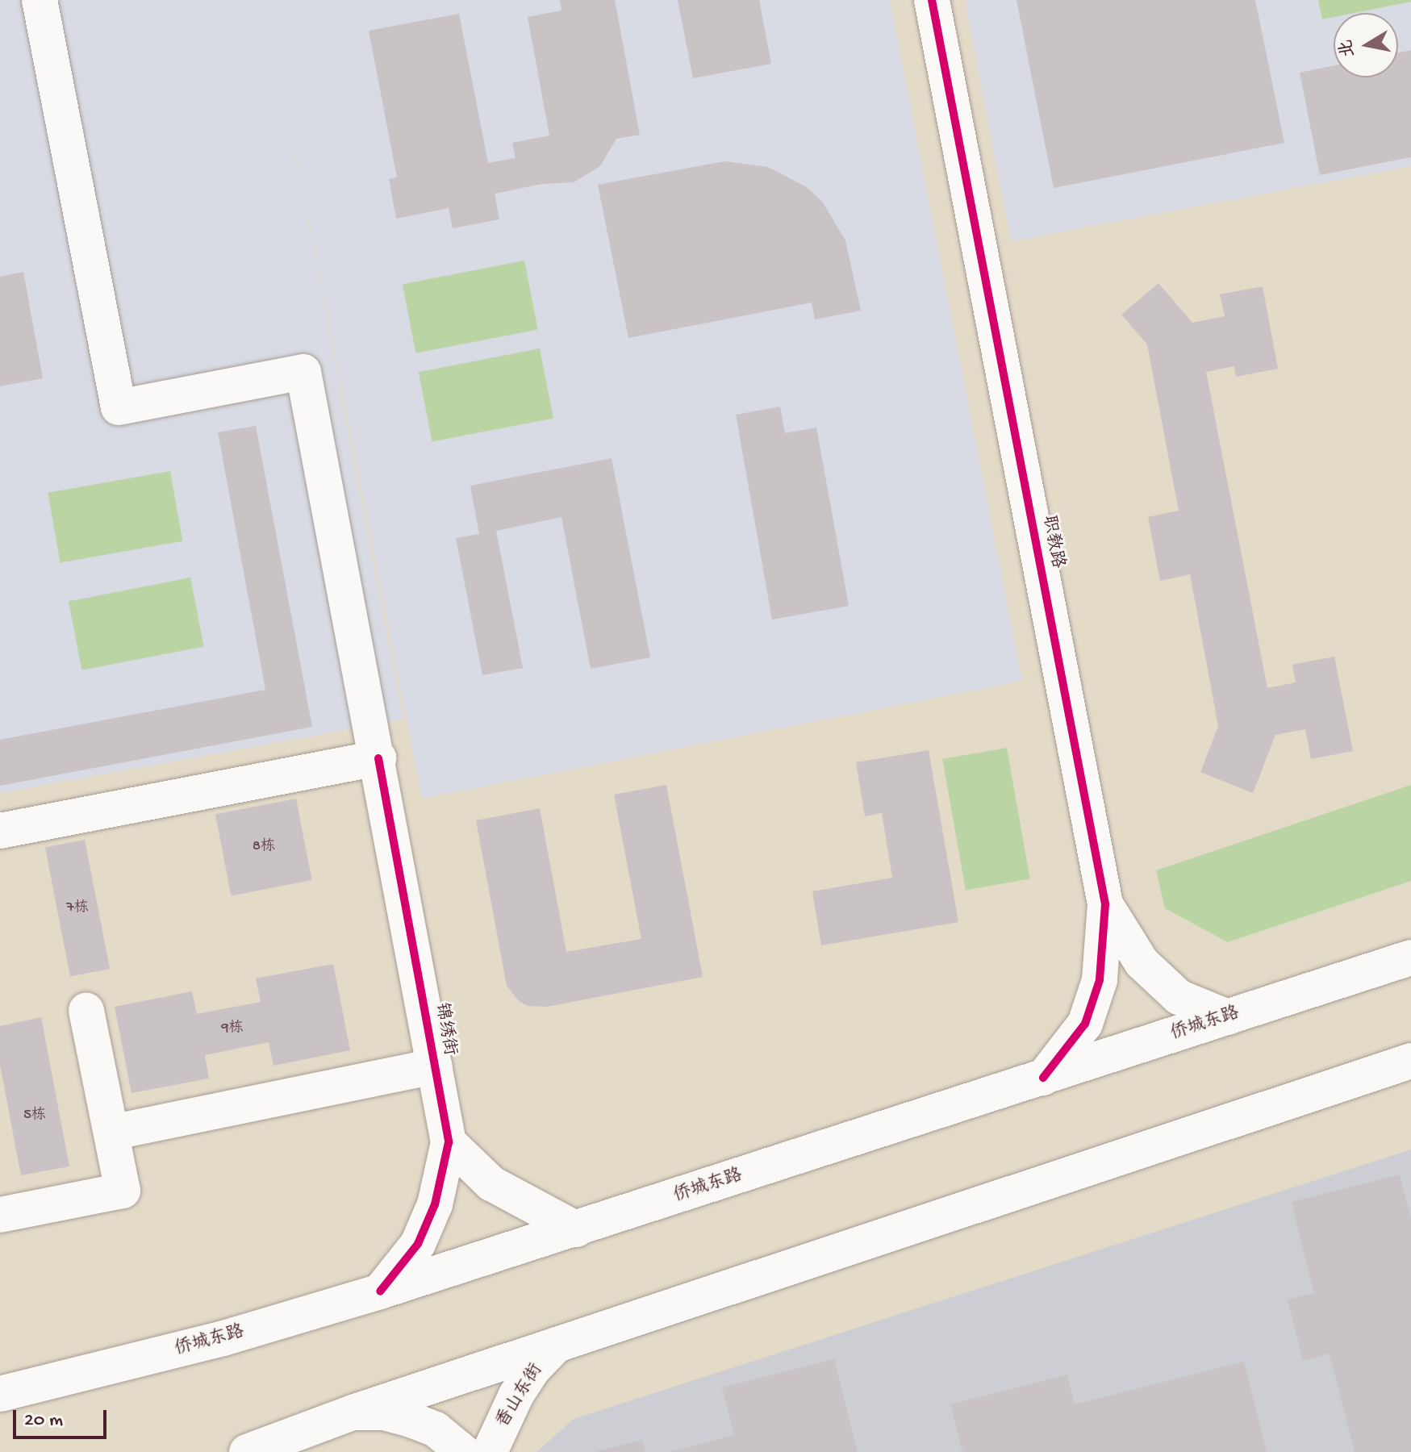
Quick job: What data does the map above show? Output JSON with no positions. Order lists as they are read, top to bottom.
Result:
{
  "streets": {
    "main road": [
      "职教路",
      "侨城东路",
      "锦绣街",
      "香山东街"
    ]
  },
  "crossings": [
    ["职教路", "侨城东路"],
    ["侨城东路", "锦绣街"]
  ],
  "house_numbers": [
    "8栋",
    "7栋",
    "9栋",
    "5栋"
  ],
  "scale_bar": "20 m",
  "north": "left"
}
